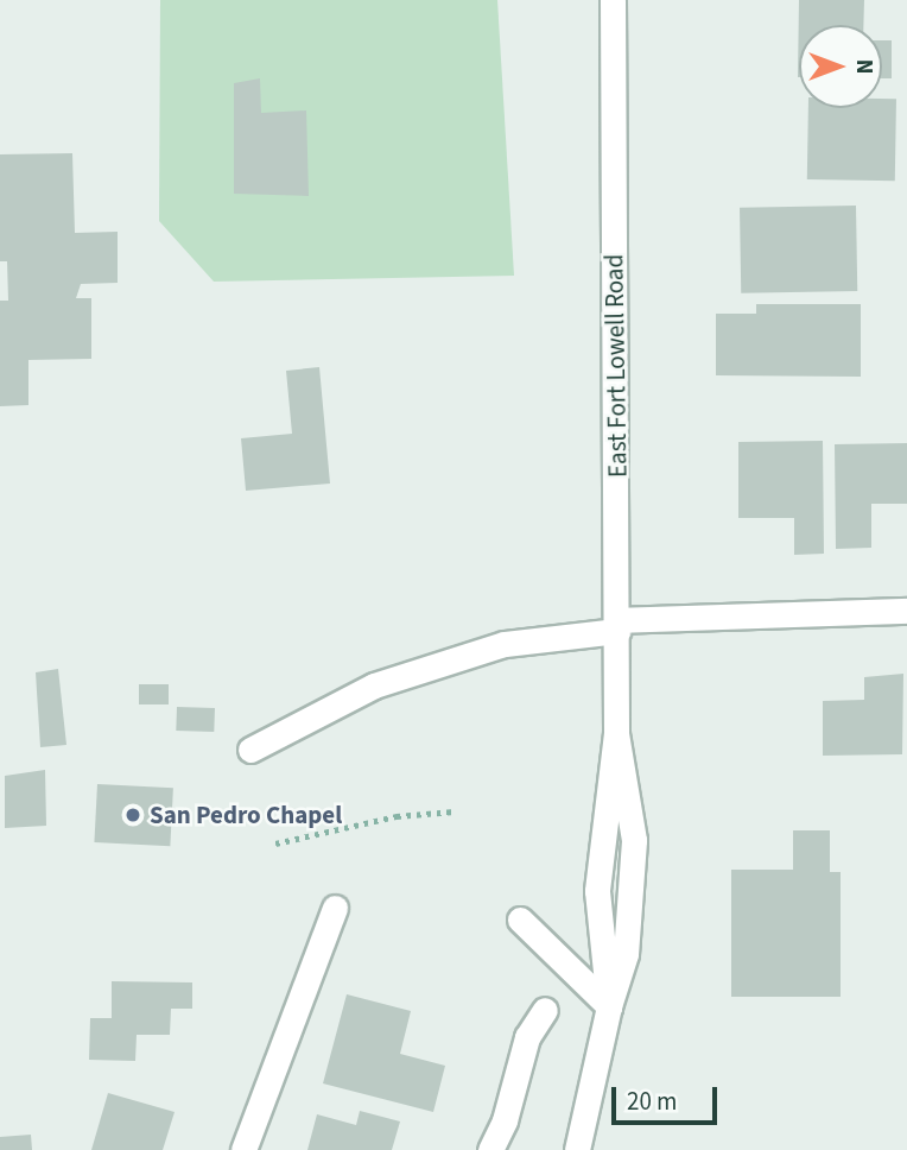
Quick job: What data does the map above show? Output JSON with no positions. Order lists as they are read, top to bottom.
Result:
{
  "streets": {
    "street": ["East Fort Lowell Road"]
  },
  "places": ["San Pedro Chapel"],
  "scale_bar": "20 m",
  "north": "right"
}
